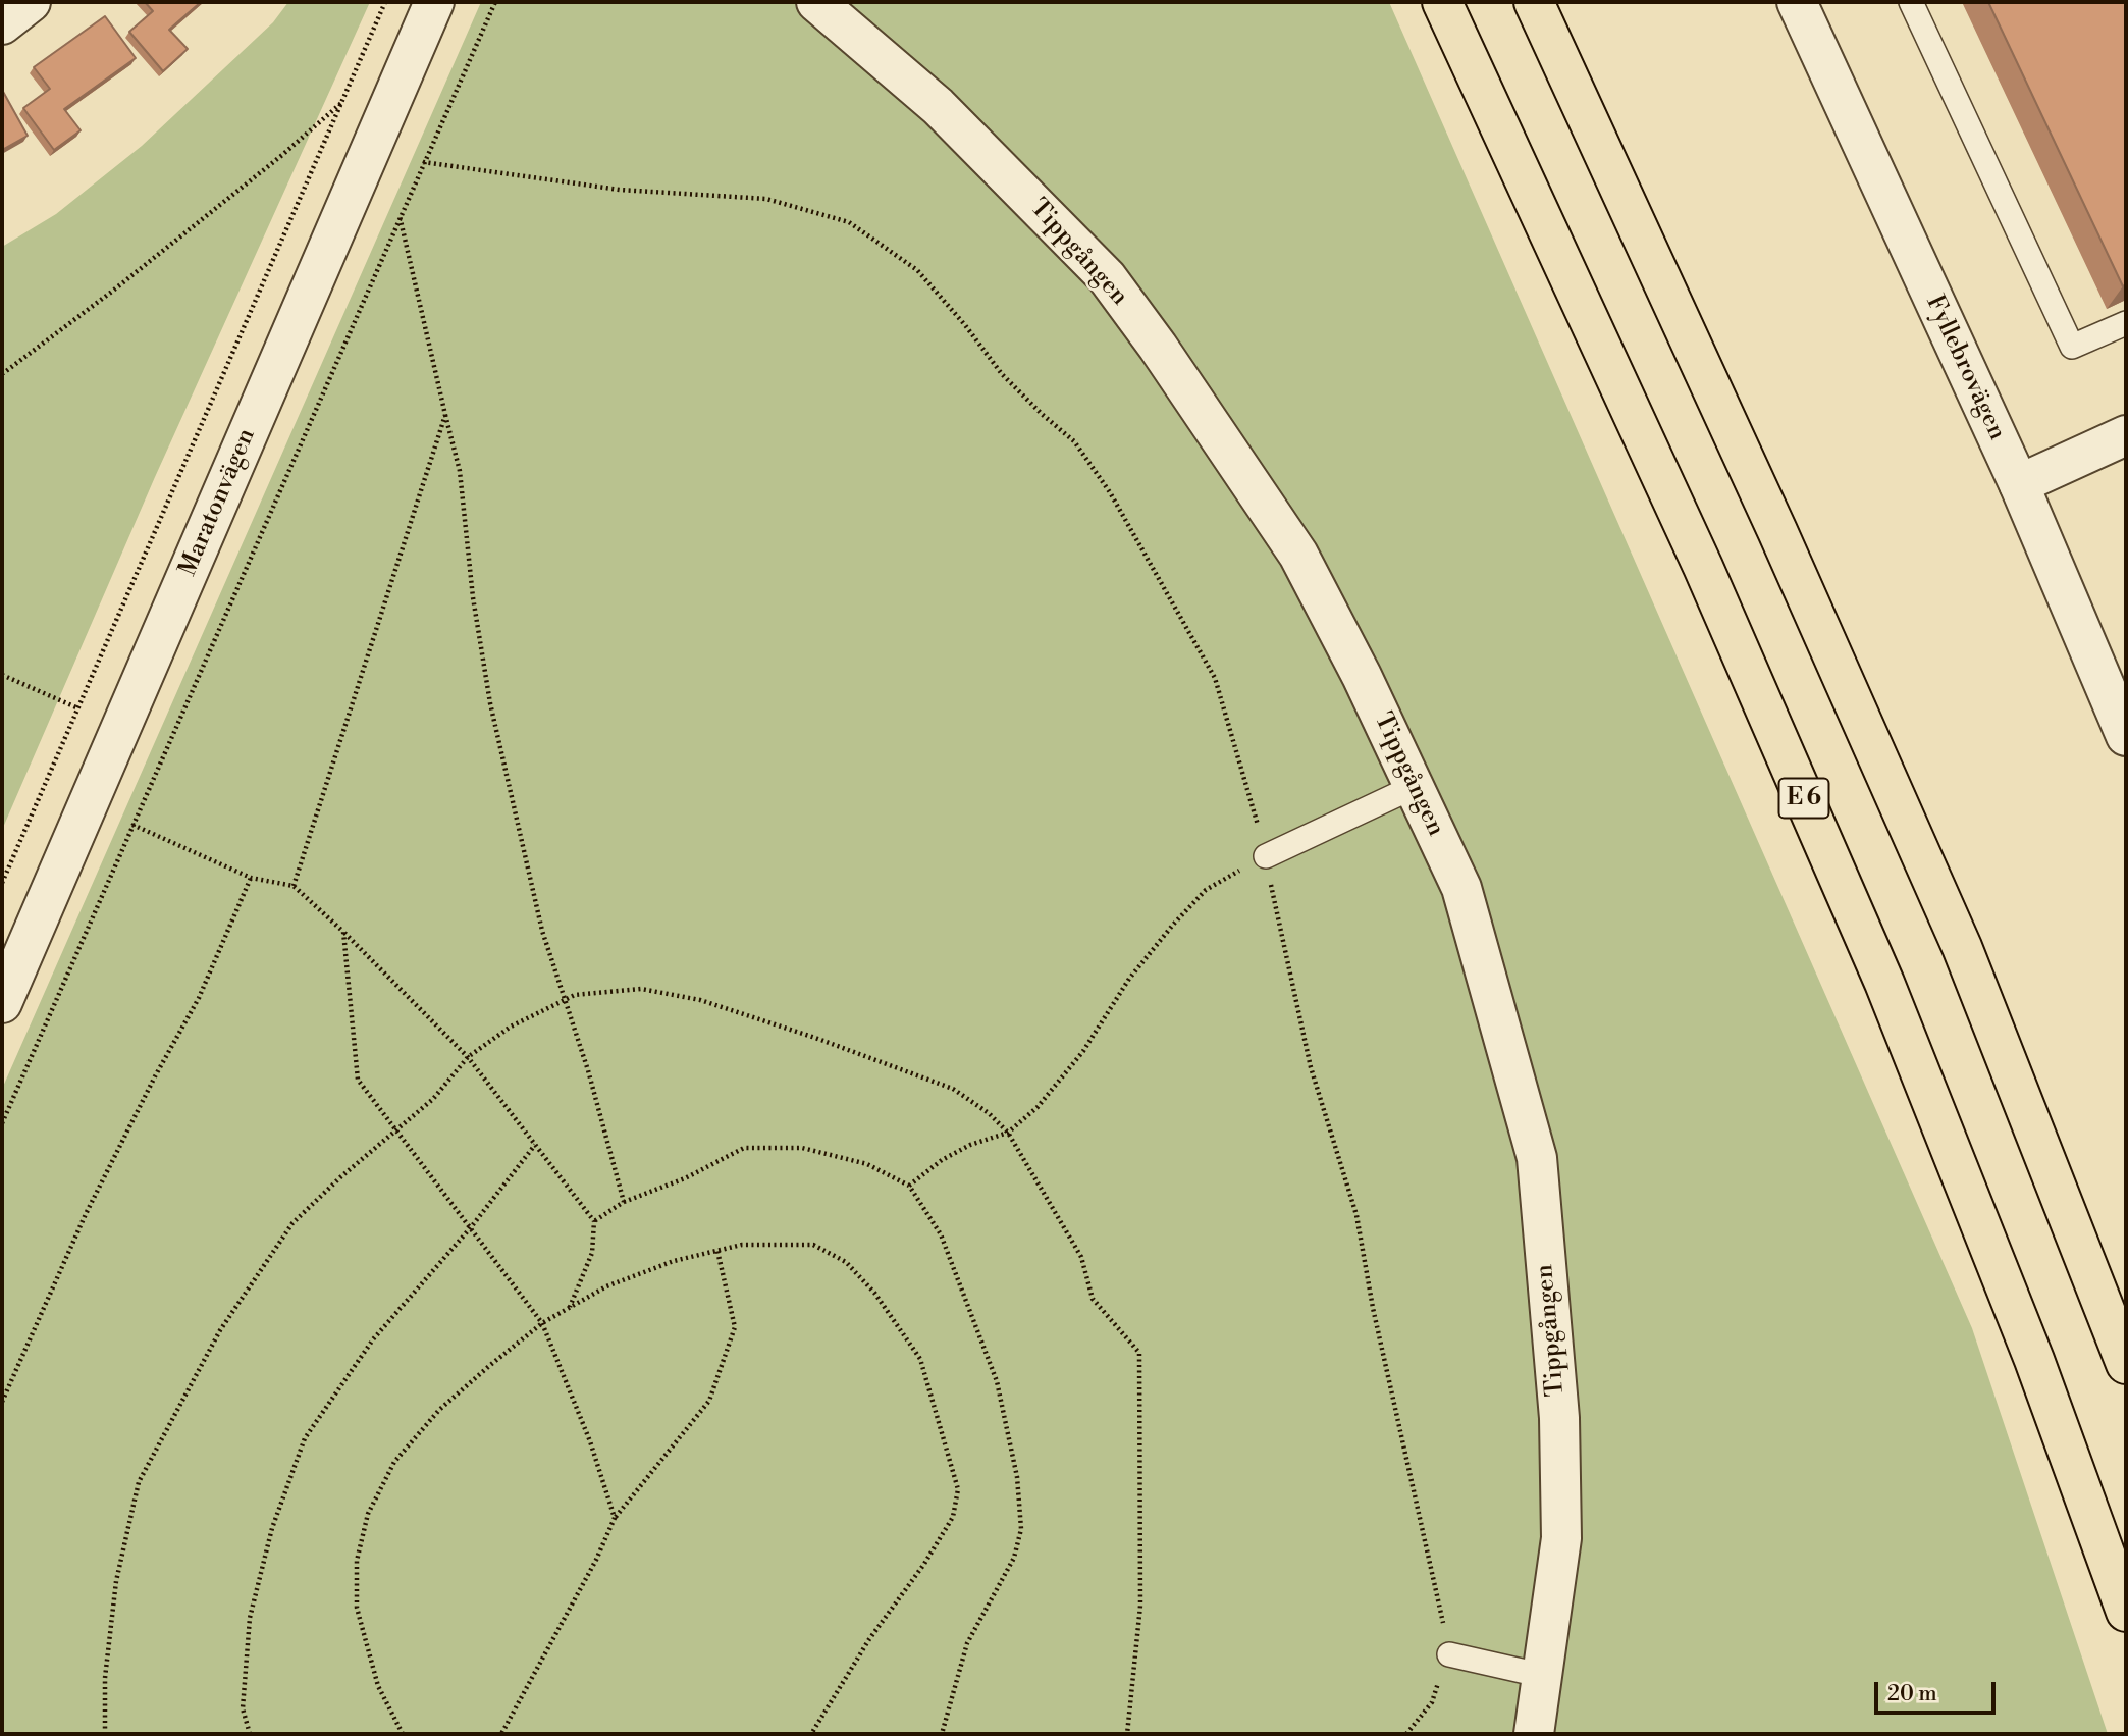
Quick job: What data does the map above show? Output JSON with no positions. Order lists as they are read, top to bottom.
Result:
{
  "streets": {
    "highway": ["E 6"],
    "street": ["Tippgången", "Fyllebrovägen", "Maratonvägen"]
  },
  "scale_bar": "20 m"
}
